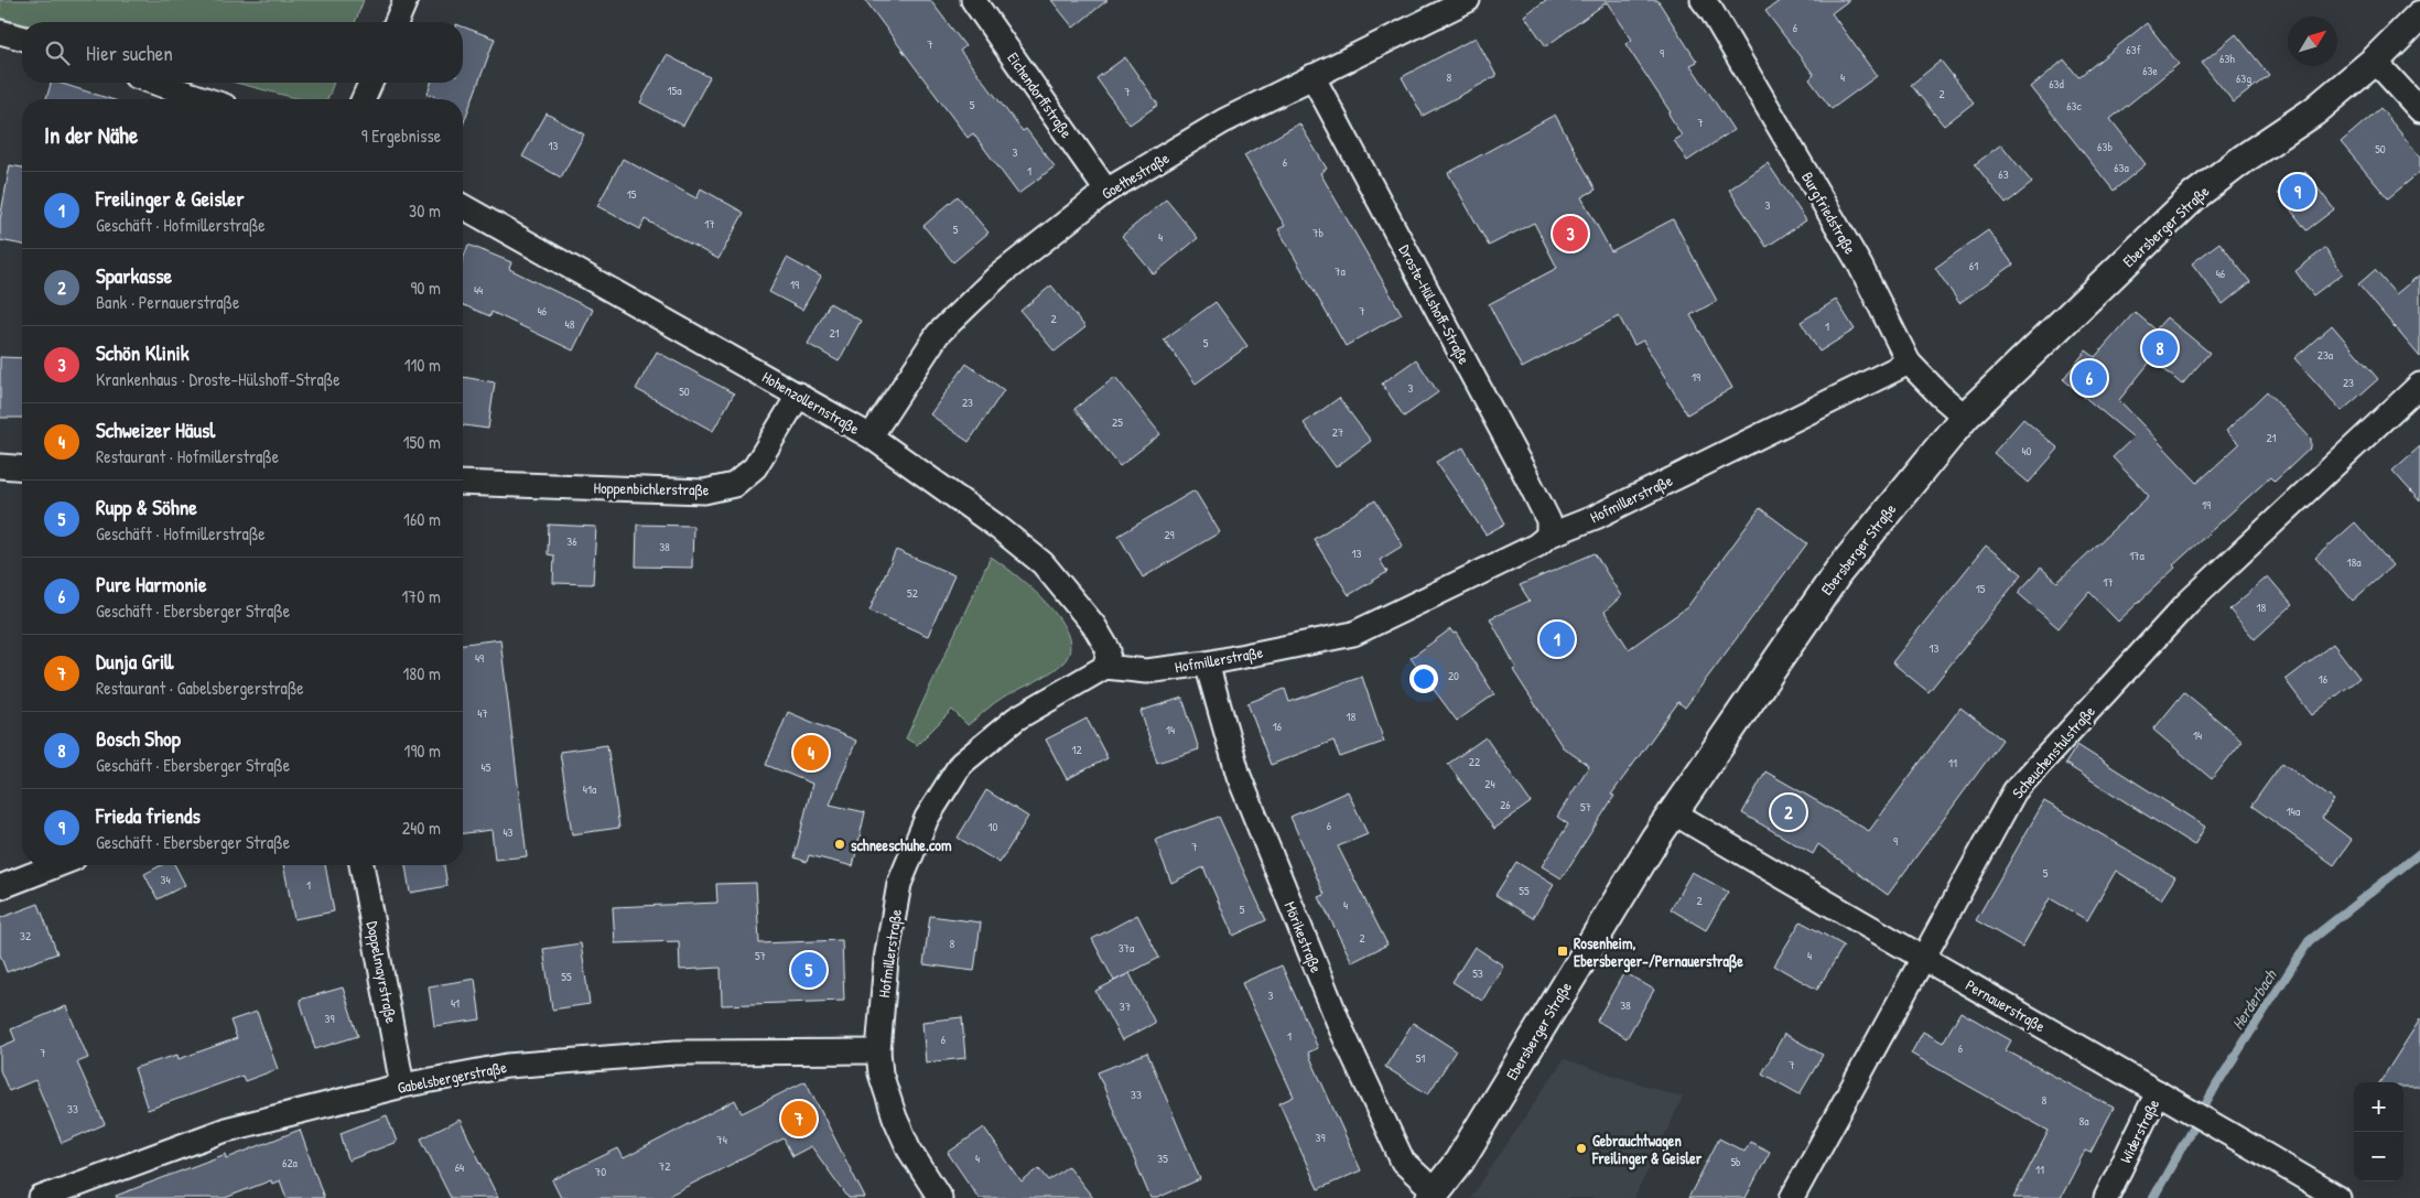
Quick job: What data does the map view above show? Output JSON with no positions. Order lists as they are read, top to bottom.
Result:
{
  "streets": {
    "street": [
      "Eichendorffstraße",
      "Goethestraße",
      "Burgfriedstraße",
      "Ebersberger Straße",
      "Droste-Hülshoff-Straße",
      "Hohenzollernstraße",
      "Hoppenbichlerstraße",
      "Hofmillerstraße",
      "Scheuchenstulstraße",
      "Mörikestraße",
      "Doppelmayrstraße",
      "Pernauerstraße",
      "Gabelsbergerstraße",
      "Widerstraße"
    ]
  },
  "crossings": [
    ["Eichendorffstraße", "Goethestraße"],
    ["Goethestraße", "Droste-Hülshoff-Straße"],
    ["Goethestraße", "Hohenzollernstraße"],
    ["Burgfriedstraße", "Ebersberger Straße"],
    ["Burgfriedstraße", "Hofmillerstraße"],
    ["Ebersberger Straße", "Mörikestraße"],
    ["Ebersberger Straße", "Pernauerstraße"],
    ["Droste-Hülshoff-Straße", "Hofmillerstraße"],
    ["Hohenzollernstraße", "Hoppenbichlerstraße"],
    ["Hohenzollernstraße", "Hofmillerstraße"],
    ["Hofmillerstraße", "Mörikestraße"],
    ["Hofmillerstraße", "Gabelsbergerstraße"],
    ["Scheuchenstulstraße", "Pernauerstraße"],
    ["Doppelmayrstraße", "Gabelsbergerstraße"],
    ["Pernauerstraße", "Widerstraße"]
  ],
  "water": ["Herderbach"],
  "places": {
    "other": ["schneeschuhe.com", "Gebrauchtwagen Freilinger & Geisler"],
    "transit": ["Rosenheim, Ebersberger-/Pernauerstraße"]
  },
  "house_numbers": [
    "6",
    "7",
    "63f",
    "9",
    "63h",
    "63e",
    "8",
    "4",
    "63g",
    "63d",
    "15a",
    "7",
    "2",
    "5",
    "63c",
    "7",
    "13",
    "63b",
    "50",
    "3",
    "6",
    "63a",
    "1",
    "63",
    "15",
    "3",
    "17",
    "5",
    "7b",
    "4",
    "61",
    "7a",
    "46",
    "19",
    "44",
    "46",
    "7",
    "2",
    "48",
    "1",
    "21",
    "5",
    "23a",
    "19",
    "23",
    "3",
    "50",
    "23",
    "25",
    "27",
    "21",
    "40",
    "19",
    "29",
    "36",
    "38",
    "13",
    "17a",
    "18a",
    "17",
    "15",
    "52",
    "18",
    "13",
    "49",
    "20",
    "16",
    "47",
    "18",
    "16",
    "14",
    "14",
    "12",
    "22",
    "11",
    "45",
    "24",
    "41a",
    "26",
    "57",
    "14a",
    "6",
    "10",
    "43",
    "9",
    "7",
    "5",
    "34",
    "1",
    "55",
    "2",
    "4",
    "5",
    "32",
    "2",
    "8",
    "37a",
    "57",
    "4",
    "53",
    "55",
    "3",
    "41",
    "38",
    "37",
    "39",
    "1",
    "6",
    "6",
    "7",
    "51",
    "7",
    "33",
    "8",
    "33",
    "8a",
    "39",
    "74",
    "4",
    "35",
    "5b",
    "62a",
    "72",
    "64",
    "11",
    "70"
  ],
  "north": "top right",
  "page": {
    "search": "Hier suchen",
    "heading": ["In der Nähe", "9 Ergebnisse"],
    "list": [
      {
        "mark": "1",
        "name": "Freilinger & Geisler",
        "note": "Geschäft · Hofmillerstraße",
        "value": "30 m"
      },
      {
        "mark": "2",
        "name": "Sparkasse",
        "note": "Bank · Pernauerstraße",
        "value": "90 m"
      },
      {
        "mark": "3",
        "name": "Schön Klinik",
        "note": "Krankenhaus · Droste-Hülshoff-Straße",
        "value": "110 m"
      },
      {
        "mark": "4",
        "name": "Schweizer Häusl",
        "note": "Restaurant · Hofmillerstraße",
        "value": "150 m"
      },
      {
        "mark": "5",
        "name": "Rupp & Söhne",
        "note": "Geschäft · Hofmillerstraße",
        "value": "160 m"
      },
      {
        "mark": "6",
        "name": "Pure Harmonie",
        "note": "Geschäft · Ebersberger Straße",
        "value": "170 m"
      },
      {
        "mark": "7",
        "name": "Dunja Grill",
        "note": "Restaurant · Gabelsbergerstraße",
        "value": "180 m"
      },
      {
        "mark": "8",
        "name": "Bosch Shop",
        "note": "Geschäft · Ebersberger Straße",
        "value": "190 m"
      },
      {
        "mark": "9",
        "name": "Frieda friends",
        "note": "Geschäft · Ebersberger Straße",
        "value": "240 m"
      }
    ],
    "pins": [
      "9",
      "3",
      "8",
      "6",
      "1",
      "4",
      "2",
      "5",
      "7"
    ],
    "map_buttons": ["+", "−"]
  }
}
